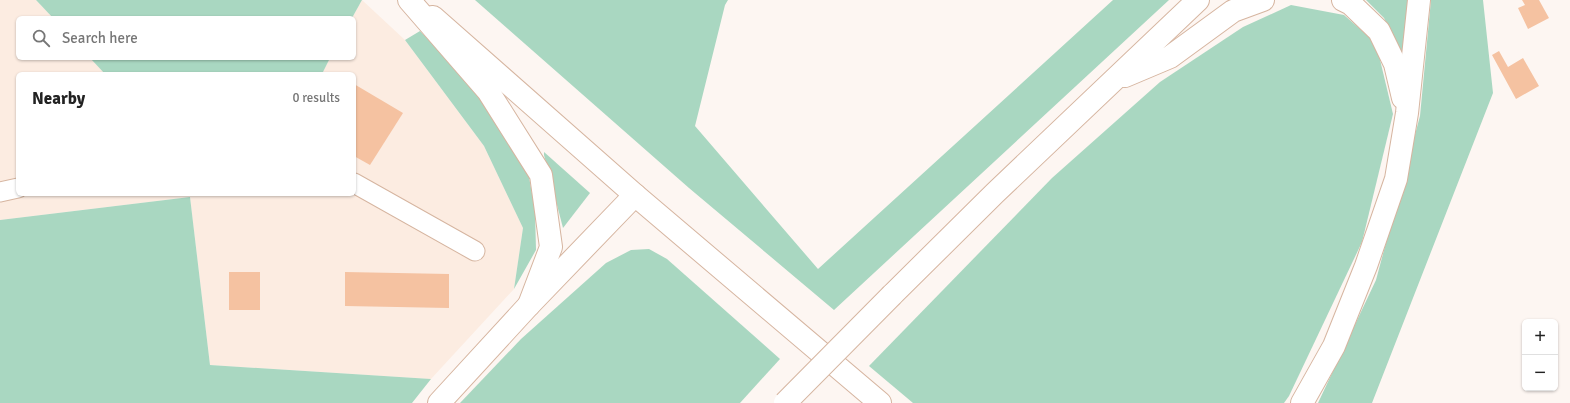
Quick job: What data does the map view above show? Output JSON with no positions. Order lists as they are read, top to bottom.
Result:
{
  "page": {
    "search": "Search here",
    "heading": ["Nearby", "0 results"],
    "map_buttons": ["+", "−"]
  }
}
